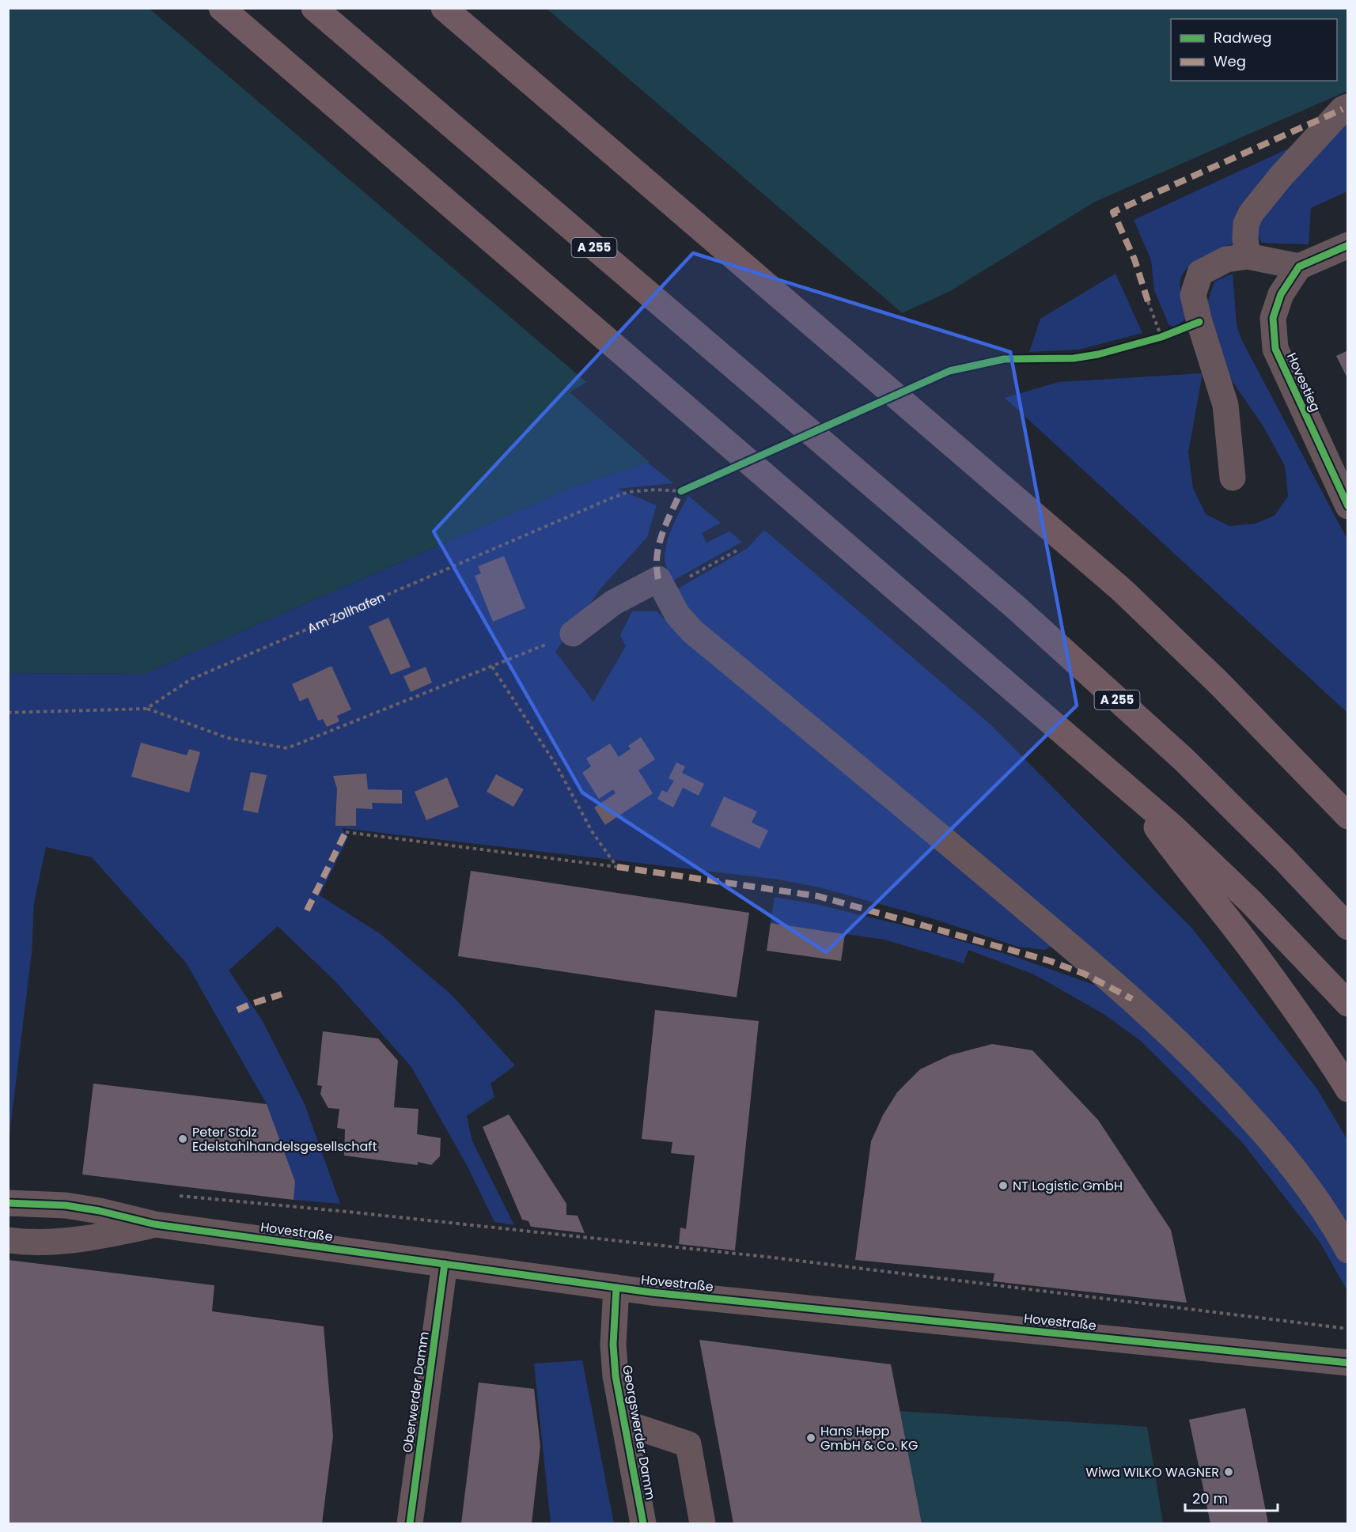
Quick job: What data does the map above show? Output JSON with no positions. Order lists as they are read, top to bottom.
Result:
{
  "streets": {
    "highway": ["A 255"],
    "street": [
      "Hovestieg",
      "Hovestraße",
      "Oberwerder Damm",
      "Georgswerder Damm"
    ],
    "path": ["Am Zollhafen"]
  },
  "crossings": [
    ["Hovestraße", "Oberwerder Damm"],
    ["Hovestraße", "Georgswerder Damm"]
  ],
  "places": [
    "Peter Stolz Edelstahlhandelsgesellschaft",
    "NT Logistic GmbH",
    "Hans Hepp GmbH & Co. KG",
    "Wiwa WILKO WAGNER"
  ],
  "legend": ["Radweg", "Weg"],
  "scale_bar": "20 m"
}
